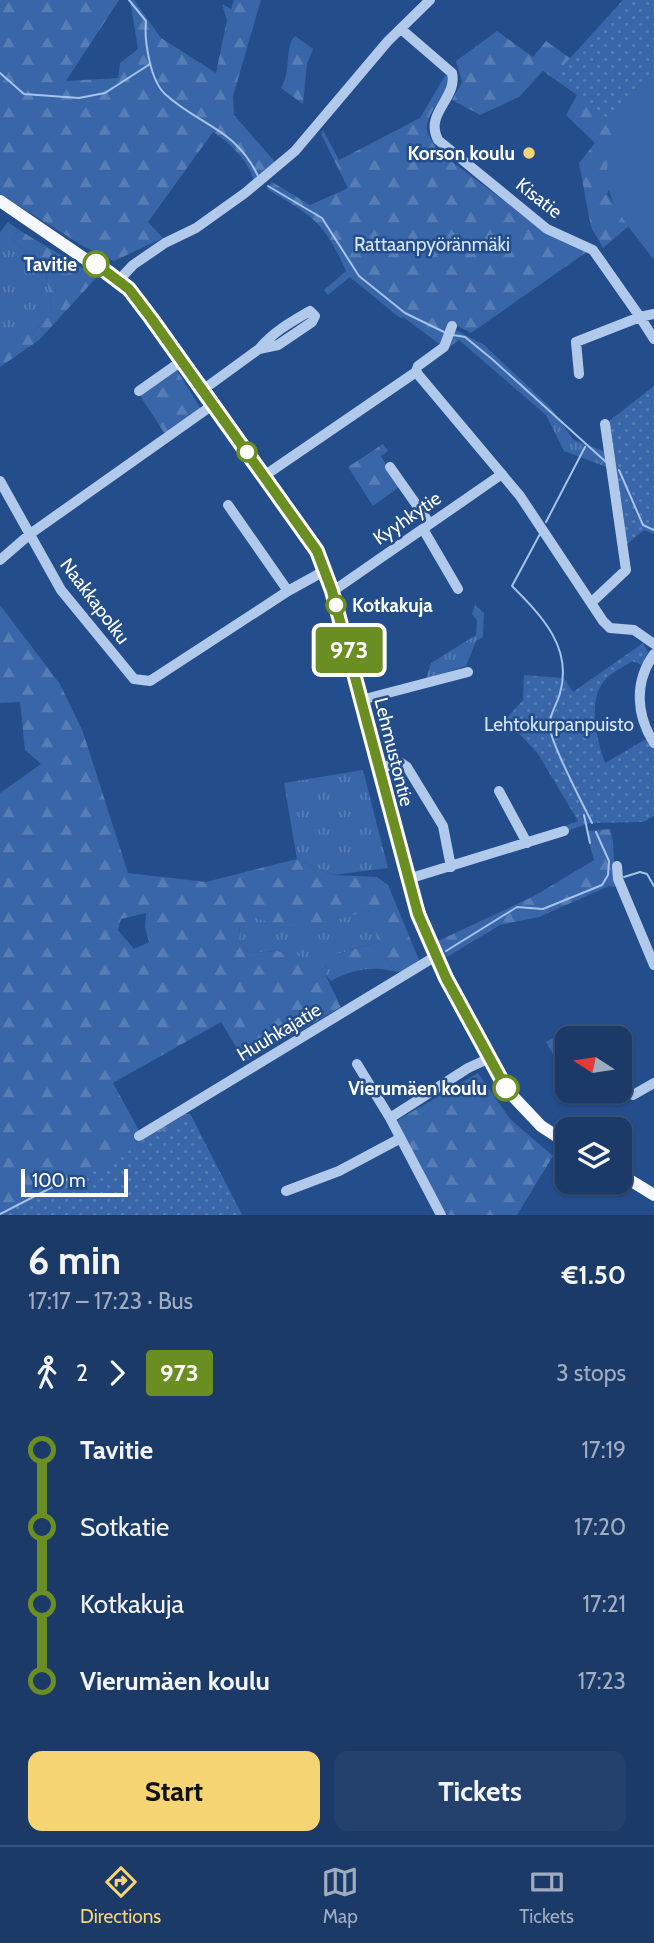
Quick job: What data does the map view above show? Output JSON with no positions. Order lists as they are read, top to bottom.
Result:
{
  "streets": {
    "main road": ["Lehmustontie"],
    "street": [
      "Kisatie",
      "Kyyhkytie",
      "Naakkapolku",
      "Huuhkajatie"
    ]
  },
  "crossings": [
    ["Kyyhkytie", "Lehmustontie"],
    ["Lehmustontie", "Huuhkajatie"]
  ],
  "parks": ["Rattaanpyöränmäki", "Lehtokurpanpuisto"],
  "places": [
    "Korson koulu",
    "Tavitie",
    "Kotkakuja",
    "Vierumäen koulu"
  ],
  "lines": ["bus line 973"],
  "scale_bar": "100 m",
  "north": "left",
  "page": {
    "on_map": "973",
    "scale": "100 m",
    "heading": ["6 min", "17:17 – 17:23 · Bus", "€1.50"],
    "legs": ["2", "973", "3 stops"],
    "list": [
      {
        "name": "Tavitie",
        "value": "17:19"
      },
      {
        "name": "Sotkatie",
        "value": "17:20"
      },
      {
        "name": "Kotkakuja",
        "value": "17:21"
      },
      {
        "name": "Vierumäen koulu",
        "value": "17:23"
      }
    ],
    "buttons": ["Start", "Tickets"],
    "tabs": ["Directions", "Map", "Tickets"]
  }
}
